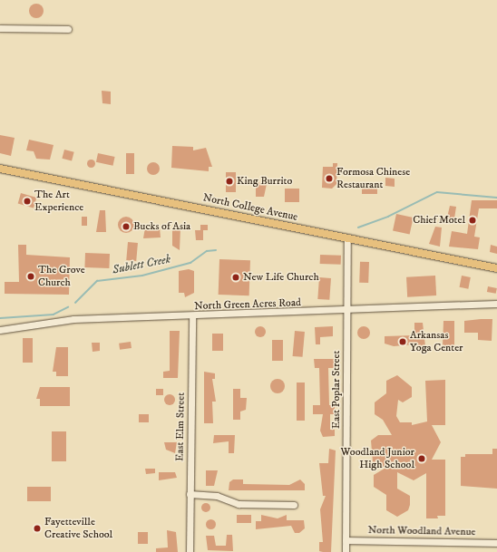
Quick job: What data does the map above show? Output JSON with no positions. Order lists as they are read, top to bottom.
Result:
{
  "streets": {
    "main road": ["North College Avenue"],
    "street": [
      "North Green Acres Road",
      "East Poplar Street",
      "East Elm Street",
      "North Woodland Avenue"
    ]
  },
  "crossings": [
    ["North College Avenue", "East Poplar Street"],
    ["North Green Acres Road", "East Poplar Street"],
    ["North Green Acres Road", "East Elm Street"],
    ["East Poplar Street", "North Woodland Avenue"]
  ],
  "water": ["Sublett Creek"],
  "places": [
    "Formosa Chinese Restaurant",
    "King Burrito",
    "The Art Experience",
    "Chief Motel",
    "Bucks of Asia",
    "The Grove Church",
    "New Life Church",
    "Arkansas Yoga Center",
    "Woodland Junior High School",
    "Fayetteville Creative School"
  ]
}
